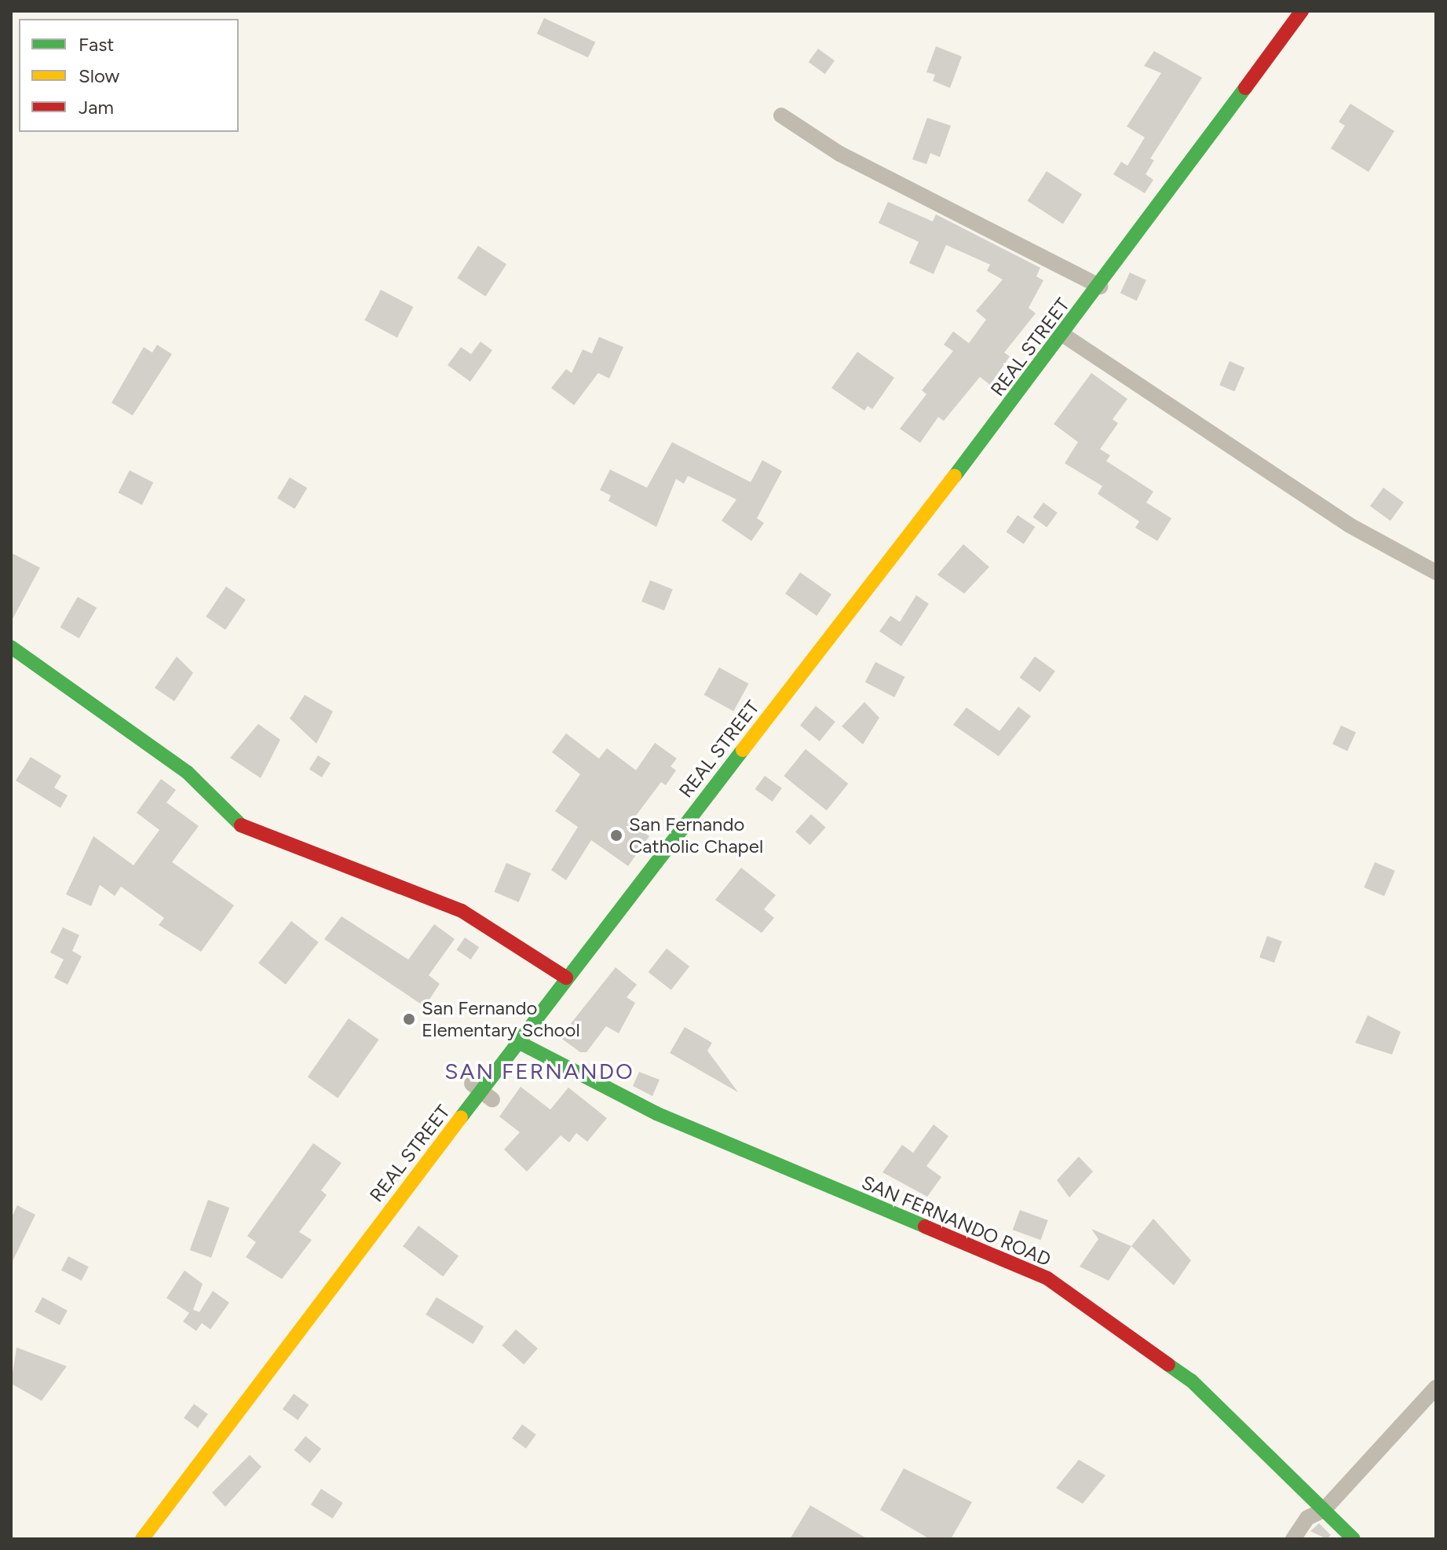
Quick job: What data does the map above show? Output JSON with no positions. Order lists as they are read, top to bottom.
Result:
{
  "streets": {
    "main road": ["REAL STREET", "SAN FERNANDO ROAD"]
  },
  "crossings": [
    ["REAL STREET", "SAN FERNANDO ROAD"]
  ],
  "districts": ["SAN FERNANDO"],
  "places": ["San Fernando Catholic Chapel", "San Fernando Elementary School"],
  "legend": ["Fast", "Slow", "Jam"]
}
